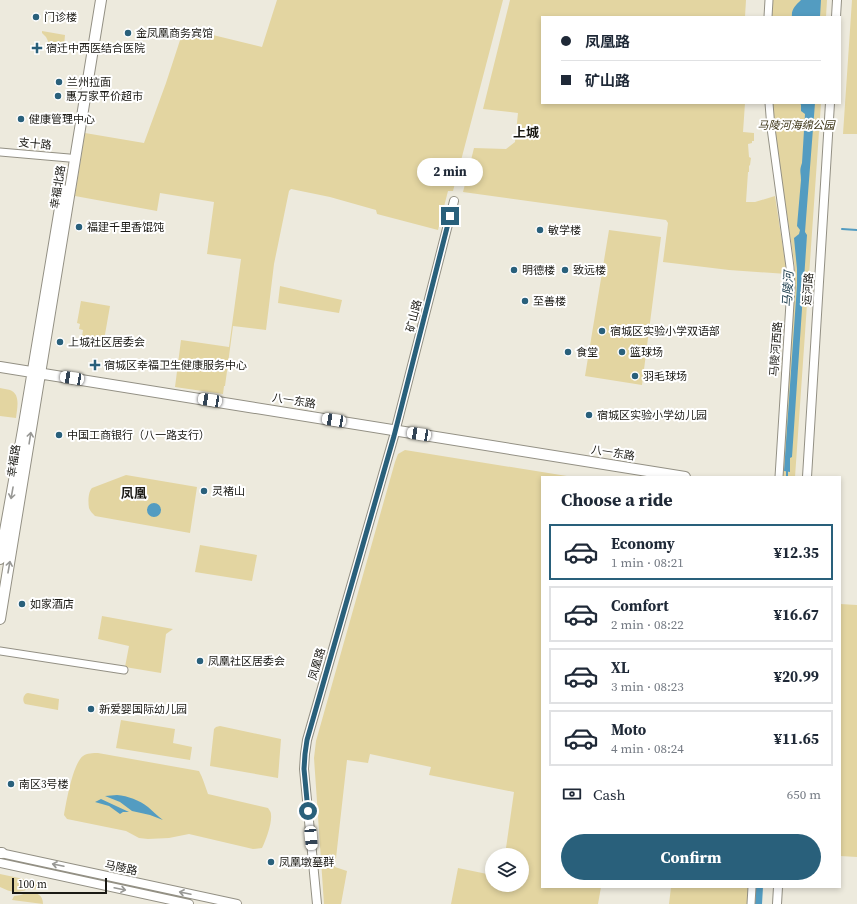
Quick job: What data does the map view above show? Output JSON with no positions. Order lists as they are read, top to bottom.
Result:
{
  "streets": {
    "main road": ["幸福北路", "八一东路", "幸福路"],
    "street": [
      "支十路",
      "运河路",
      "矿山路",
      "马陵河西路",
      "凤凰路",
      "马陵路"
    ]
  },
  "crossings": [
    ["支十路", "幸福北路"],
    ["幸福北路", "八一东路"],
    ["幸福北路", "幸福路"],
    ["矿山路", "八一东路"],
    ["矿山路", "凤凰路"],
    ["八一东路", "幸福路"],
    ["八一东路", "凤凰路"]
  ],
  "districts": ["上城", "凤凰"],
  "water": ["马陵河"],
  "parks": ["马陵河海绵公园"],
  "places": {
    "other": [
      "门诊楼",
      "金凤凰商务宾馆",
      "兰州拉面",
      "惠万家平价超市",
      "健康管理中心",
      "福建千里香馄饨",
      "敏学楼",
      "明德楼",
      "致远楼",
      "至善楼",
      "宿城区实验小学双语部",
      "上城社区居委会",
      "食堂",
      "篮球场",
      "羽毛球场",
      "宿城区实验小学幼儿园",
      "中国工商银行（八一路支行）",
      "灵褚山",
      "如家酒店",
      "凤凰社区居委会",
      "新爱婴国际幼儿园",
      "南区3号楼",
      "凤凰墩墓群"
    ],
    "health": ["宿迁中西医结合医院", "宿城区幸福卫生健康服务中心"]
  },
  "scale_bar": "100 m",
  "page": {
    "banner": ["凤凰路", "矿山路"],
    "bubble": "2 min",
    "heading": "Choose a ride",
    "list": [
      {
        "name": "Economy",
        "note": "1 min · 08:21",
        "value": "¥12.35"
      },
      {
        "name": "Comfort",
        "note": "2 min · 08:22",
        "value": "¥16.67"
      },
      {
        "name": "XL",
        "note": "3 min · 08:23",
        "value": "¥20.99"
      },
      {
        "name": "Moto",
        "note": "4 min · 08:24",
        "value": "¥11.65"
      }
    ],
    "pay": ["Cash", "650 m"],
    "buttons": "Confirm",
    "scale": "100 m"
  }
}
